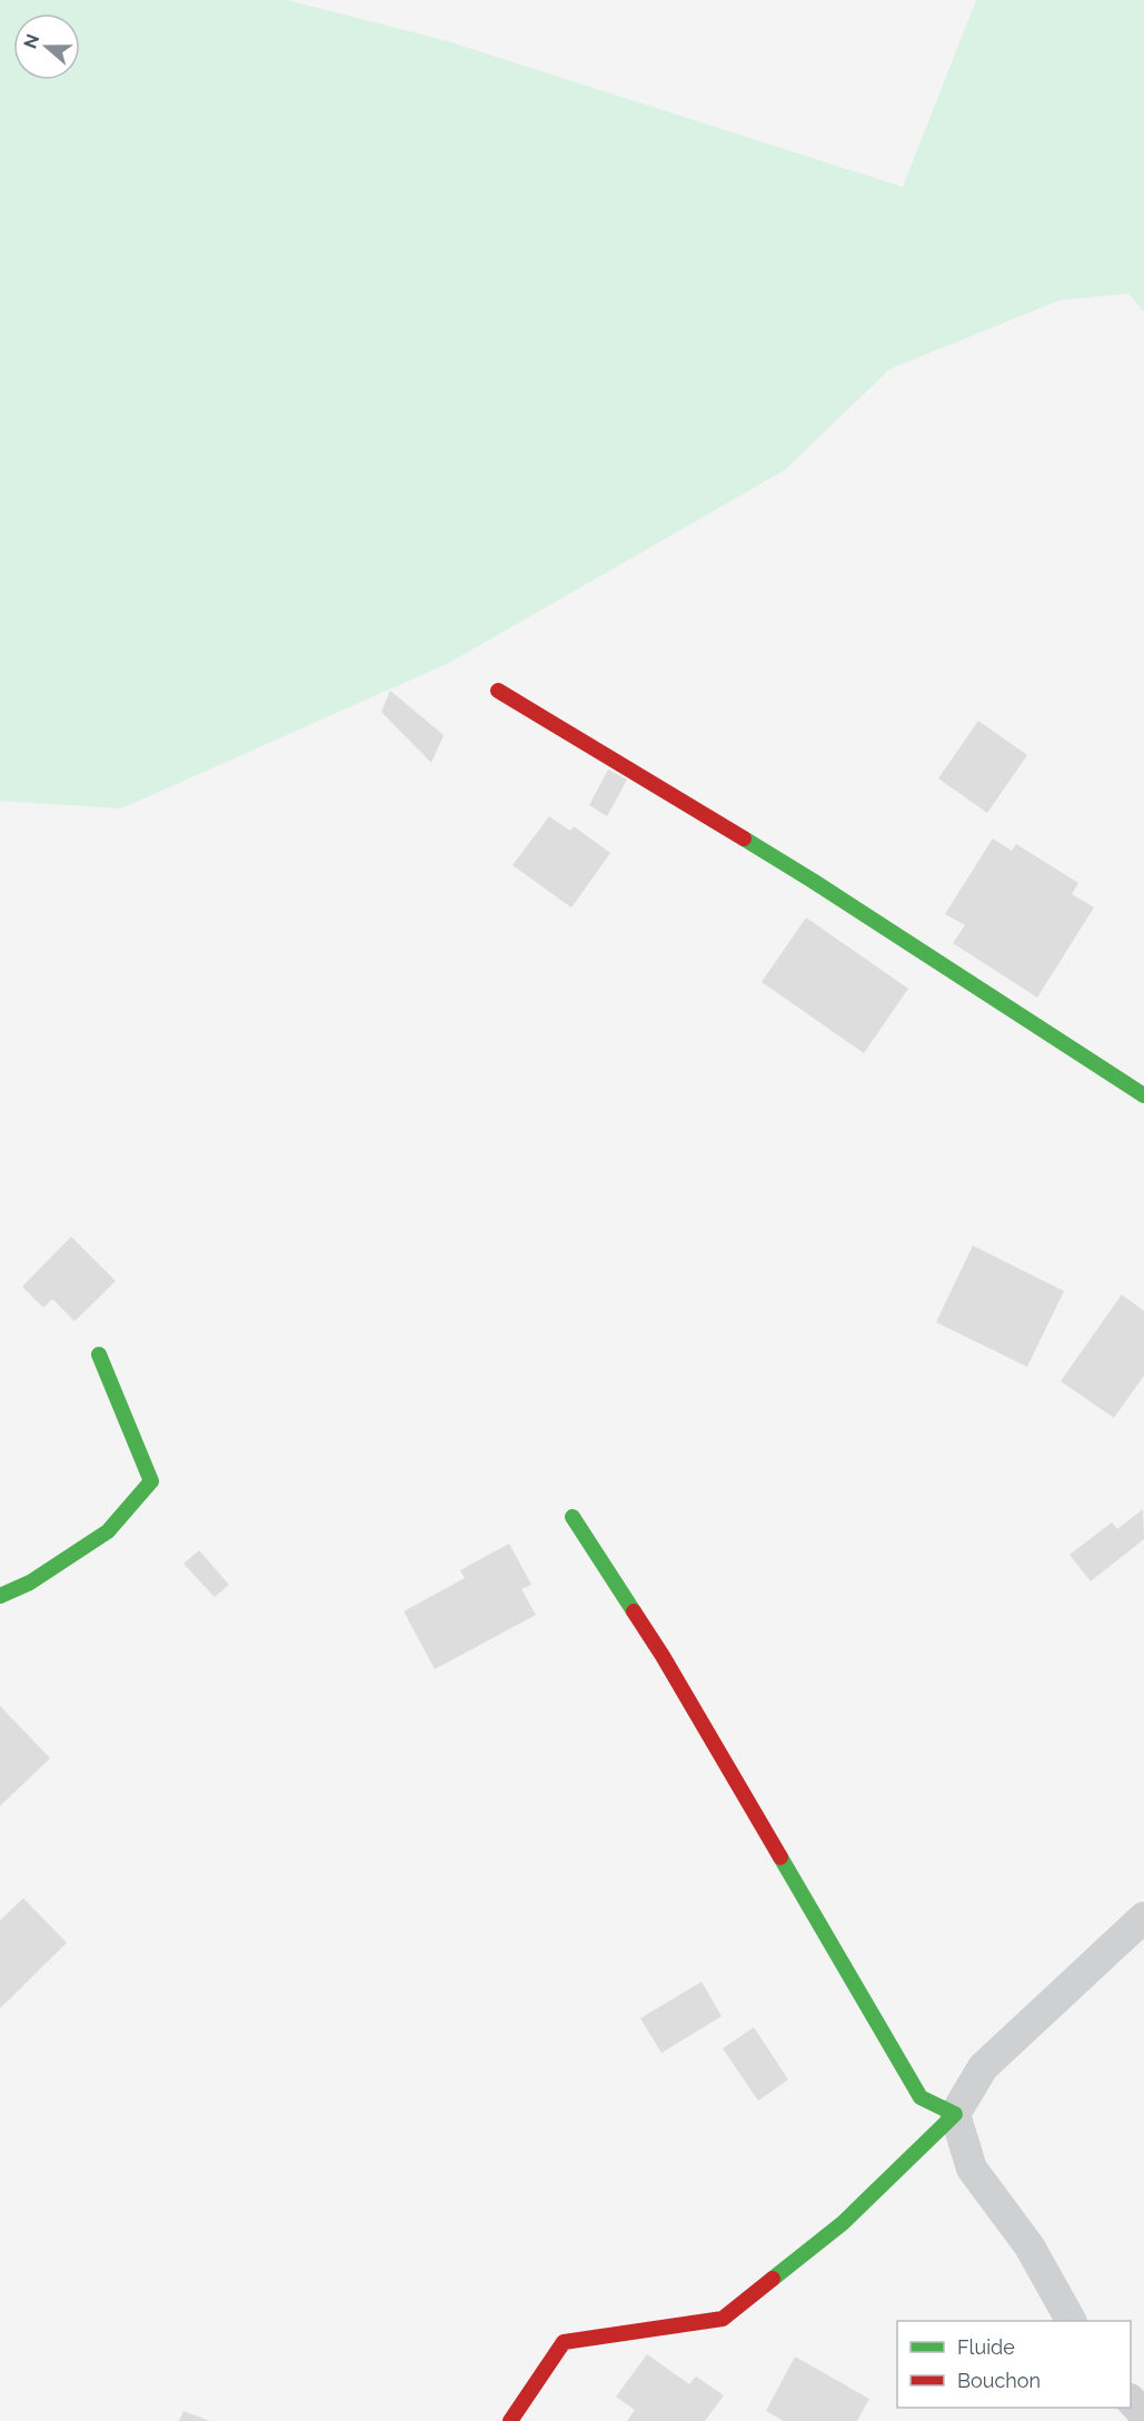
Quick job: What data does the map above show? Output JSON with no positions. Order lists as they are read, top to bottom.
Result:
{
  "legend": ["Fluide", "Bouchon"],
  "north": "left"
}
